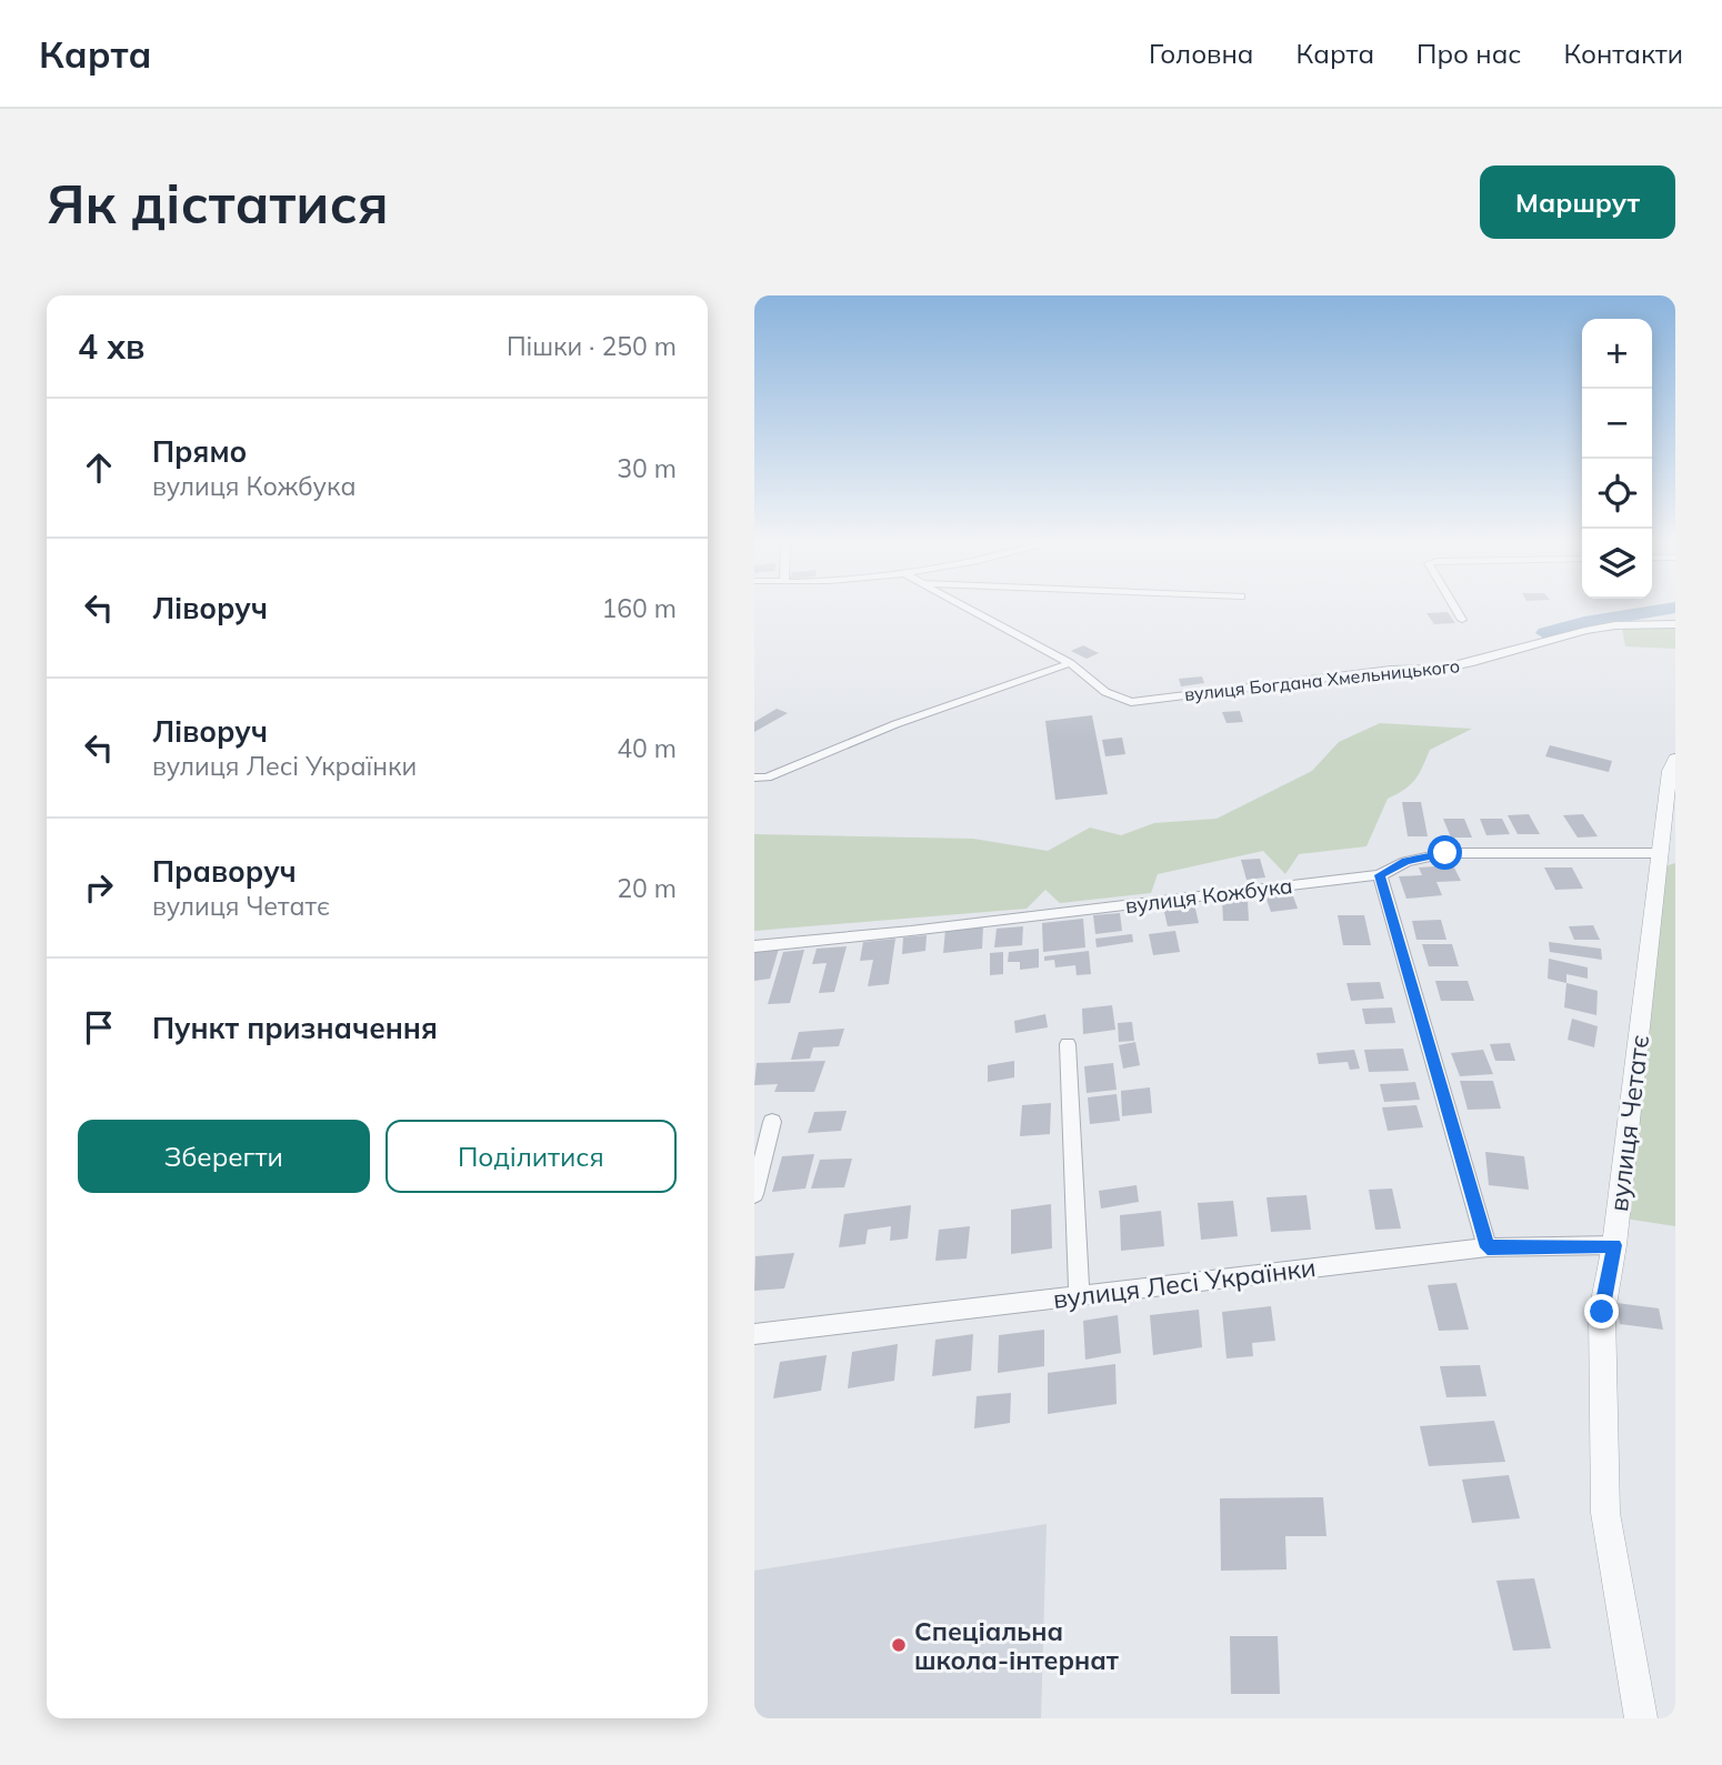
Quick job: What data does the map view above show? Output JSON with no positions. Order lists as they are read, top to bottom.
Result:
{
  "streets": {
    "street": [
      "вулиця Богдана Хмельницького",
      "вулиця Кожбука",
      "вулиця Четатє",
      "вулиця Лесі Українки"
    ]
  },
  "crossings": [
    ["вулиця Кожбука", "вулиця Четатє"],
    ["вулиця Четатє", "вулиця Лесі Українки"]
  ],
  "places": ["Спеціальна школа-інтернат"],
  "page": {
    "header": "Карта",
    "nav": [
      "Головна",
      "Карта",
      "Про нас",
      "Контакти"
    ],
    "buttons": [
      "Маршрут",
      ["Зберегти", "Поділитися"]
    ],
    "title": "Як дістатися",
    "heading": ["4 хв", "Пішки · 250 m"],
    "map_buttons": ["+", "−"],
    "list": [
      ["Прямо", "вулиця Кожбука", "30 m"],
      ["Ліворуч", "160 m"],
      ["Ліворуч", "вулиця Лесі Українки", "40 m"],
      ["Праворуч", "вулиця Четатє", "20 m"],
      "Пункт призначення"
    ]
  }
}
